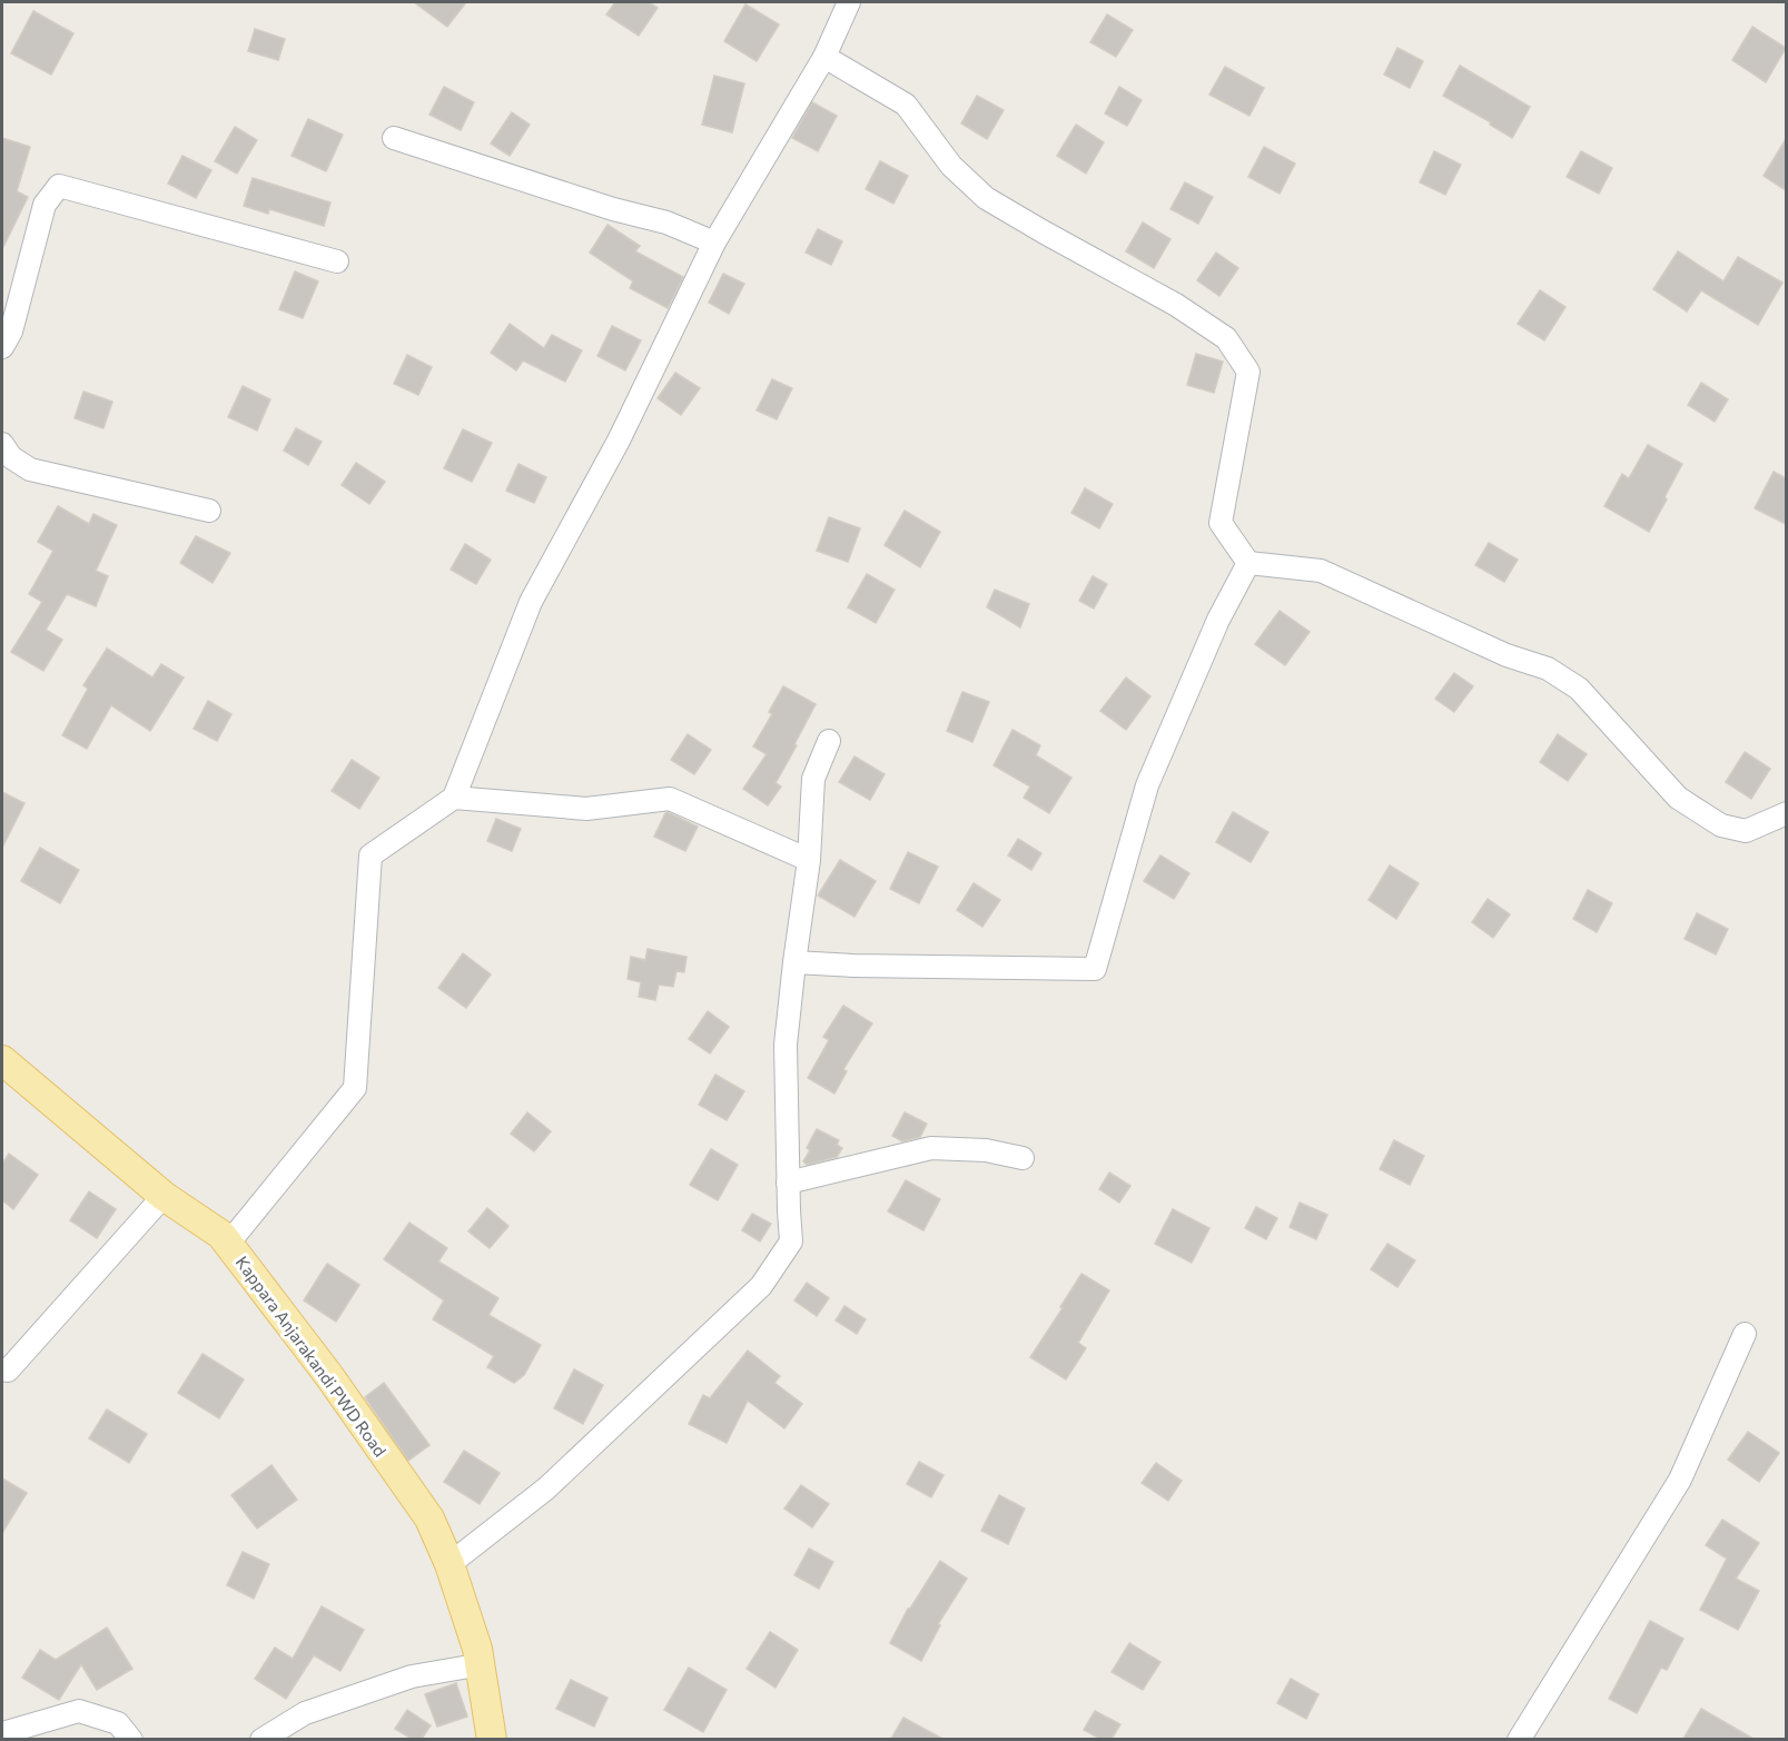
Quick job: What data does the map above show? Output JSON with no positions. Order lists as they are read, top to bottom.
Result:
{
  "streets": {
    "main road": ["Kappara Anjarakandi PWD Road"]
  }
}
